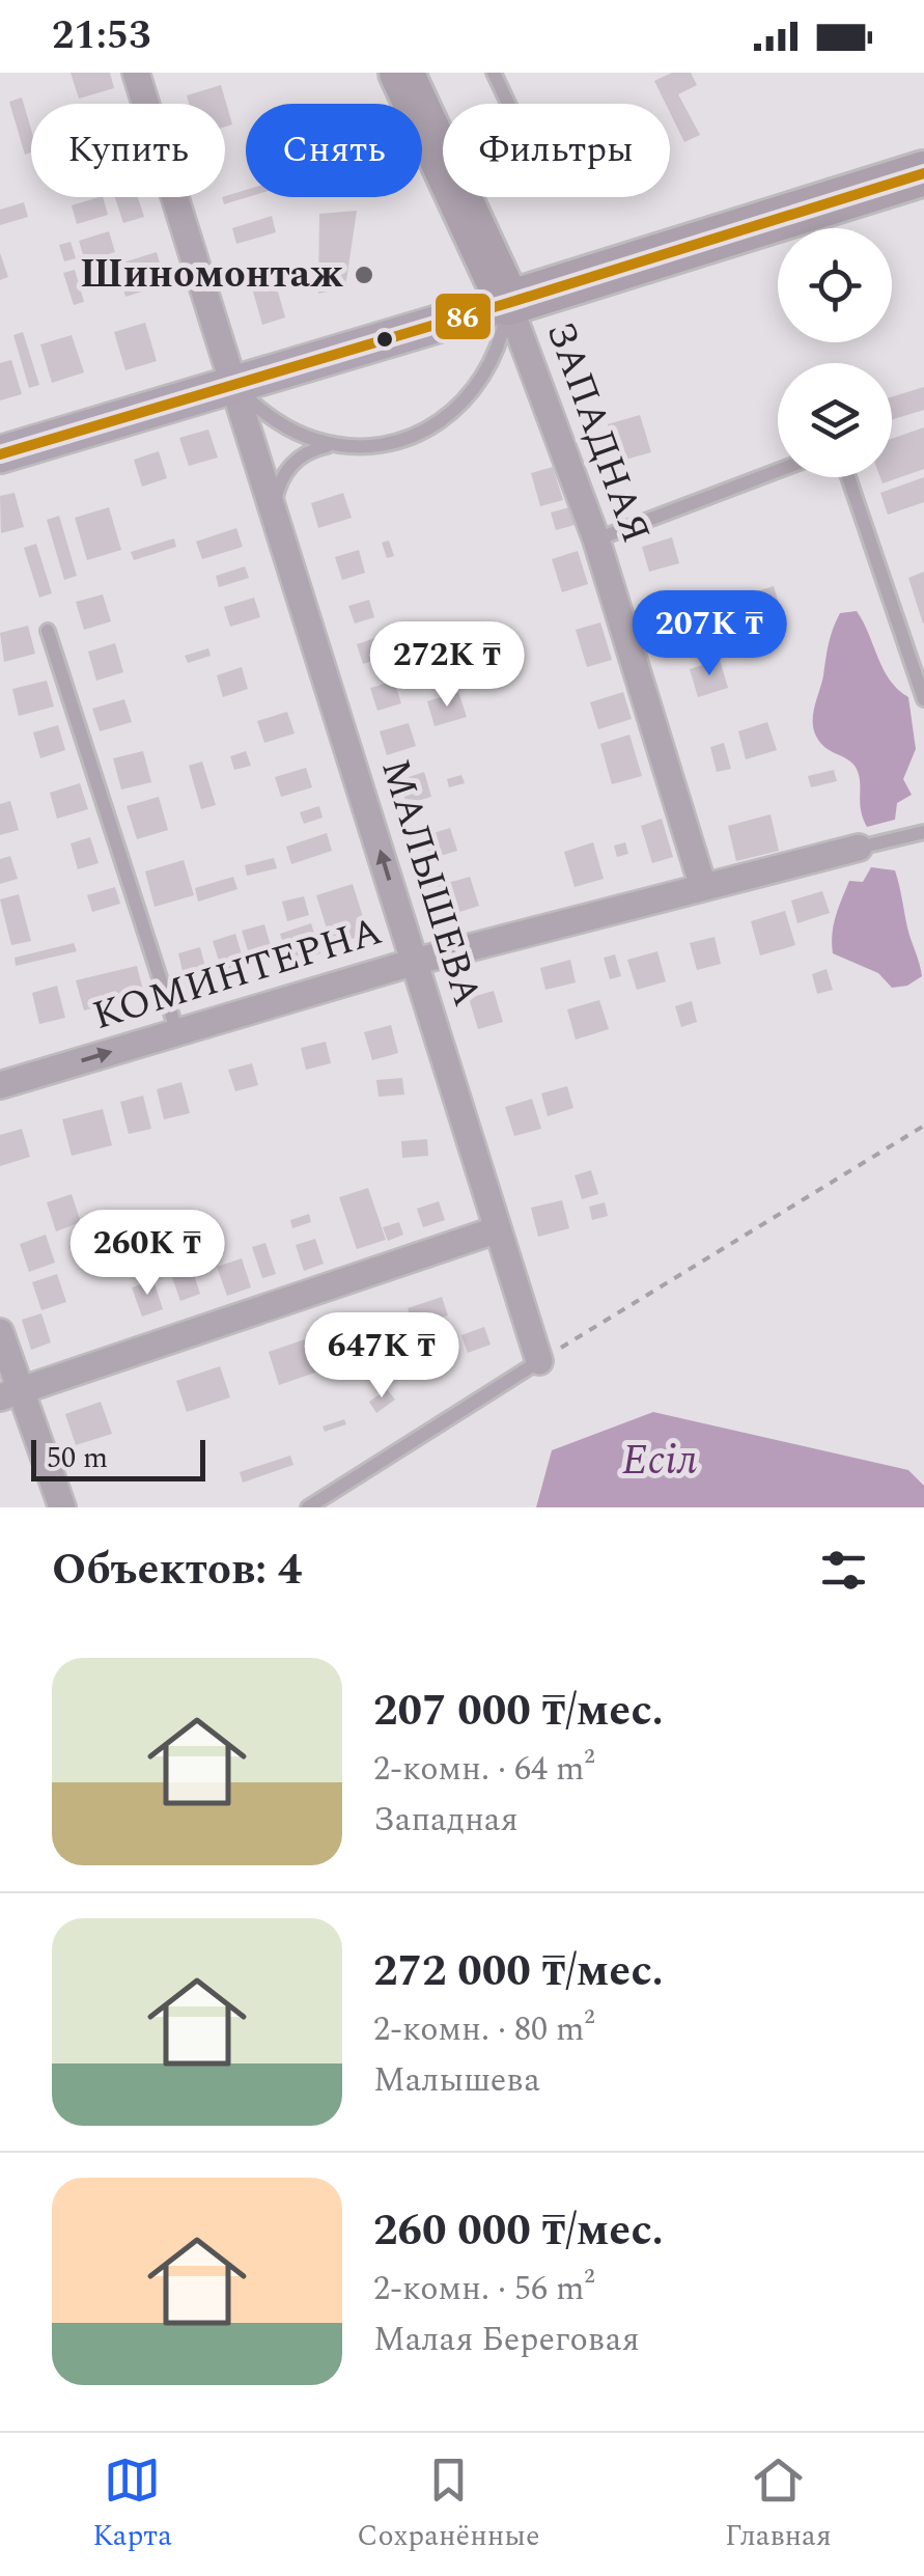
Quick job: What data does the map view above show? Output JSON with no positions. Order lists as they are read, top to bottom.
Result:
{
  "streets": {
    "street": ["ЗАПАДНАЯ", "МАЛЫШЕВА", "КОМИНТЕРНА"]
  },
  "crossings": [
    ["ЗАПАДНАЯ", "КОМИНТЕРНА"],
    ["МАЛЫШЕВА", "КОМИНТЕРНА"]
  ],
  "water": ["Есіл"],
  "places": ["Шиномонтаж"],
  "lines": ["transit line 86"],
  "scale_bar": "50 m",
  "page": {
    "status": "21:53",
    "chip": ["Купить", "Снять", "Фильтры"],
    "price": [
      "207K ₸",
      "272K ₸",
      "260K ₸",
      "647K ₸"
    ],
    "scale": "50 m",
    "heading": "Объектов: 4",
    "list": [
      {
        "name": "207 000 ₸/мес.",
        "note": "2-комн. · 64 m² · Западная"
      },
      {
        "name": "272 000 ₸/мес.",
        "note": "2-комн. · 80 m² · Малышева"
      },
      {
        "name": "260 000 ₸/мес.",
        "note": "2-комн. · 56 m² · Малая Береговая"
      }
    ],
    "tabs": ["Карта", "Сохранённые", "Главная"]
  }
}
